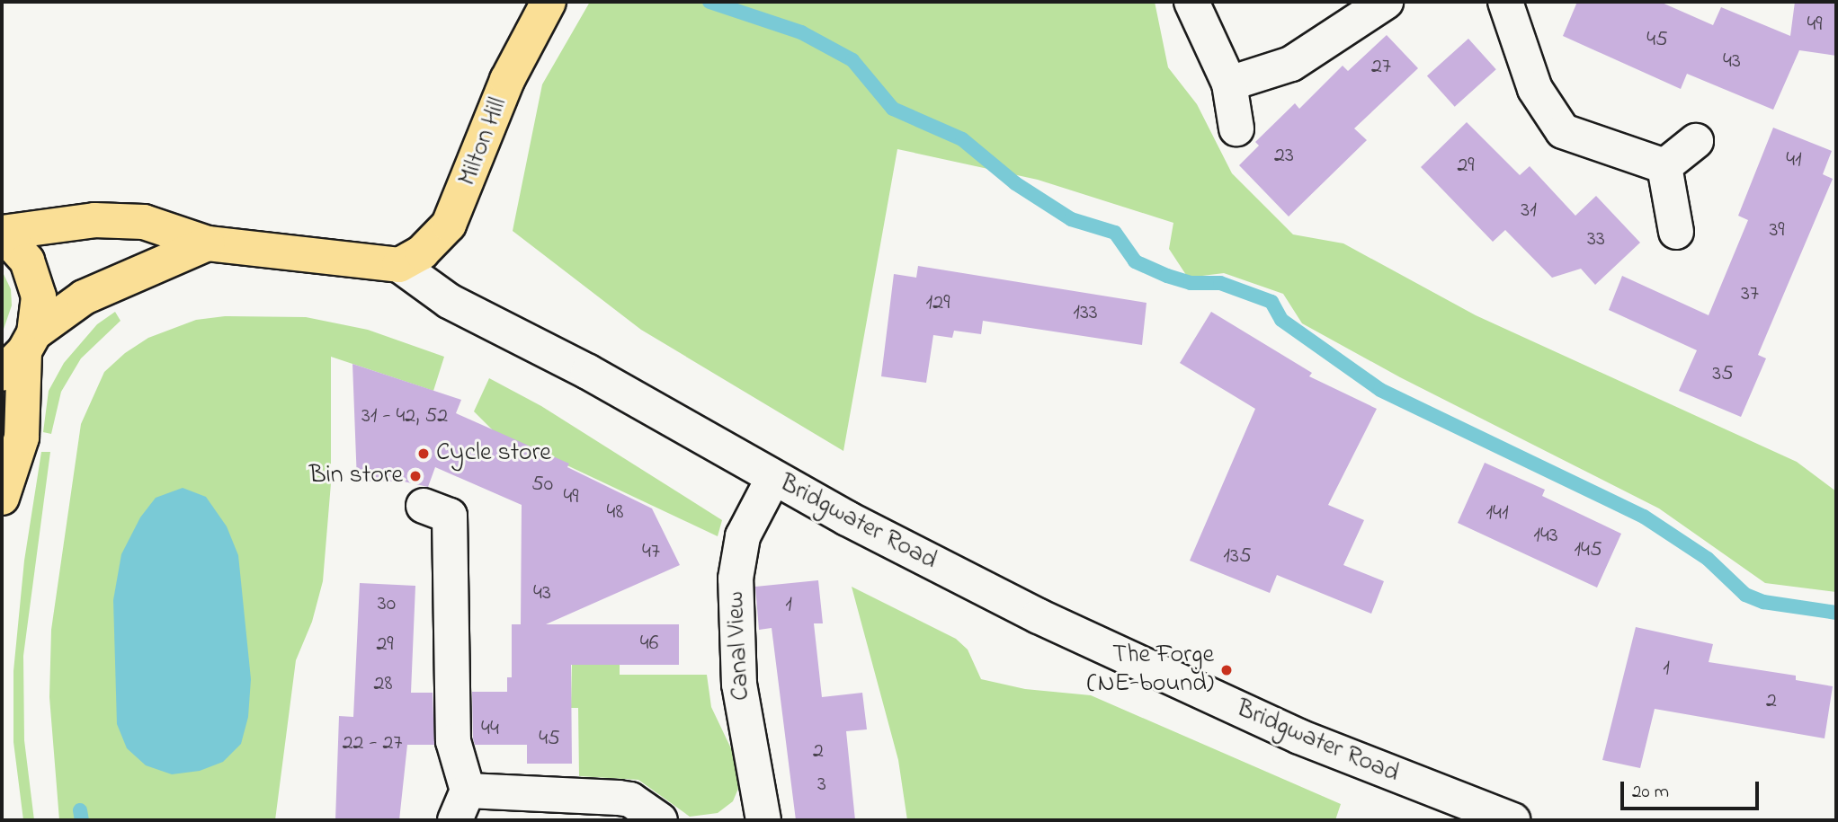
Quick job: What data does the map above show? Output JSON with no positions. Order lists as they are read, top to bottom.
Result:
{
  "streets": {
    "main road": ["Milton Hill", "Bridgwater Road"],
    "street": ["Canal View"]
  },
  "crossings": [
    ["Milton Hill", "Bridgwater Road"],
    ["Bridgwater Road", "Canal View"]
  ],
  "places": ["Cycle store", "Bin store", "The Forge (NE-bound)"],
  "house_numbers": [
    "49",
    "45",
    "43",
    "27",
    "23",
    "41",
    "29",
    "31",
    "39",
    "33",
    "37",
    "129",
    "133",
    "35",
    "31 - 42, 52",
    "50",
    "49",
    "48",
    "141",
    "143",
    "145",
    "47",
    "135",
    "43",
    "30",
    "1",
    "46",
    "29",
    "1",
    "28",
    "2",
    "44",
    "45",
    "22 - 27",
    "2",
    "3"
  ],
  "scale_bar": "20 m"
}
